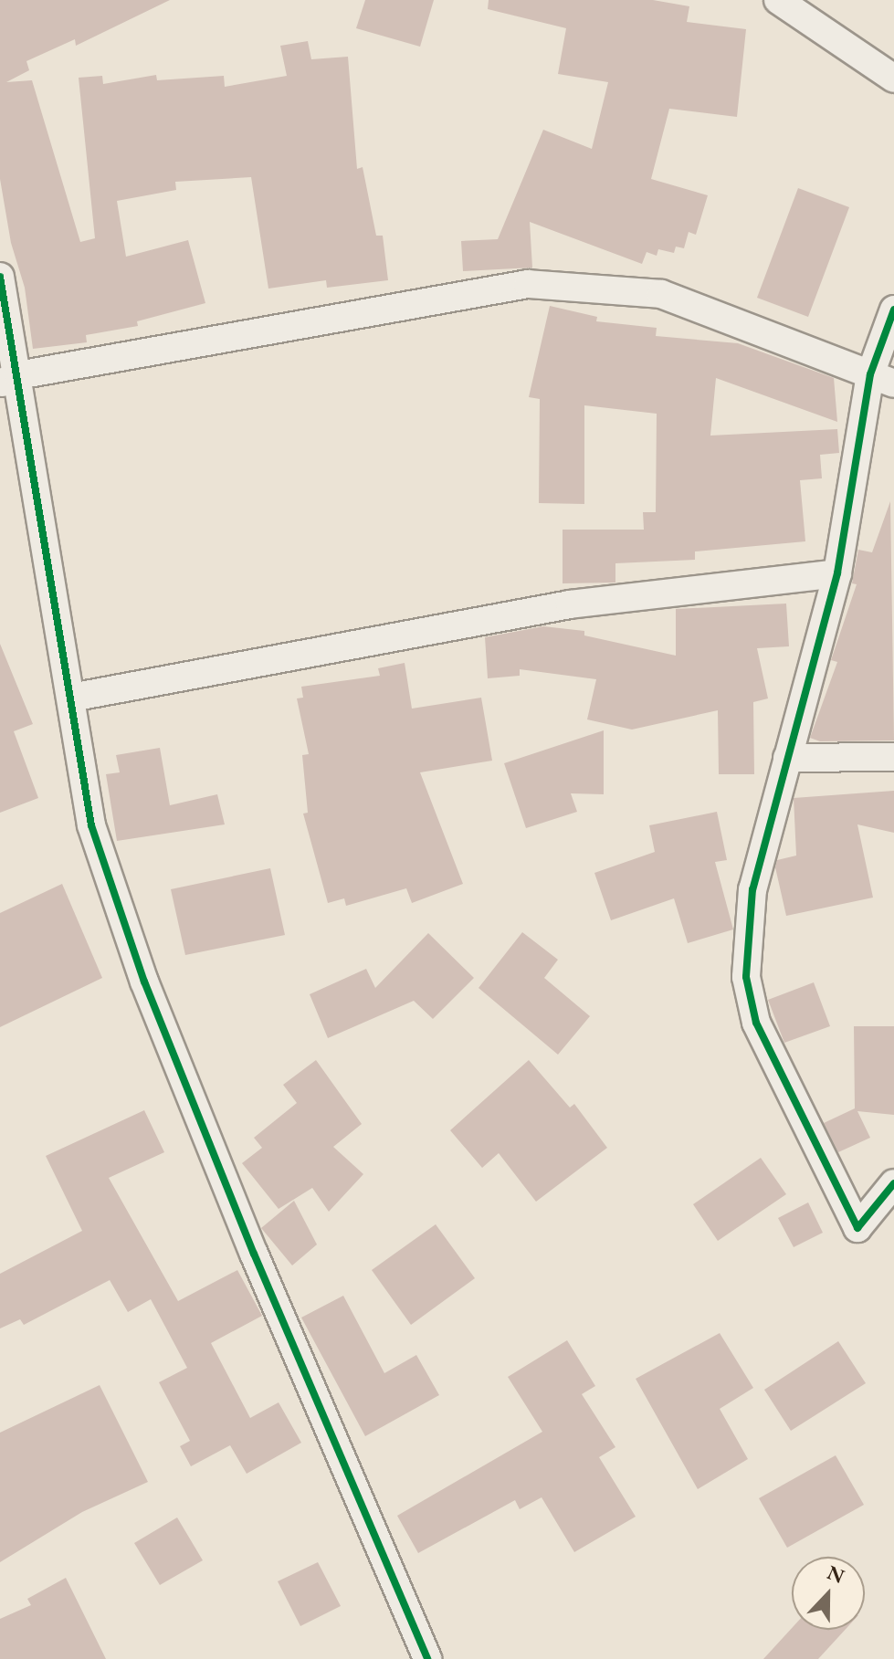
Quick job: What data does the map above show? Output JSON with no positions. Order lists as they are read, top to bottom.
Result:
{
  "north": "top"
}
